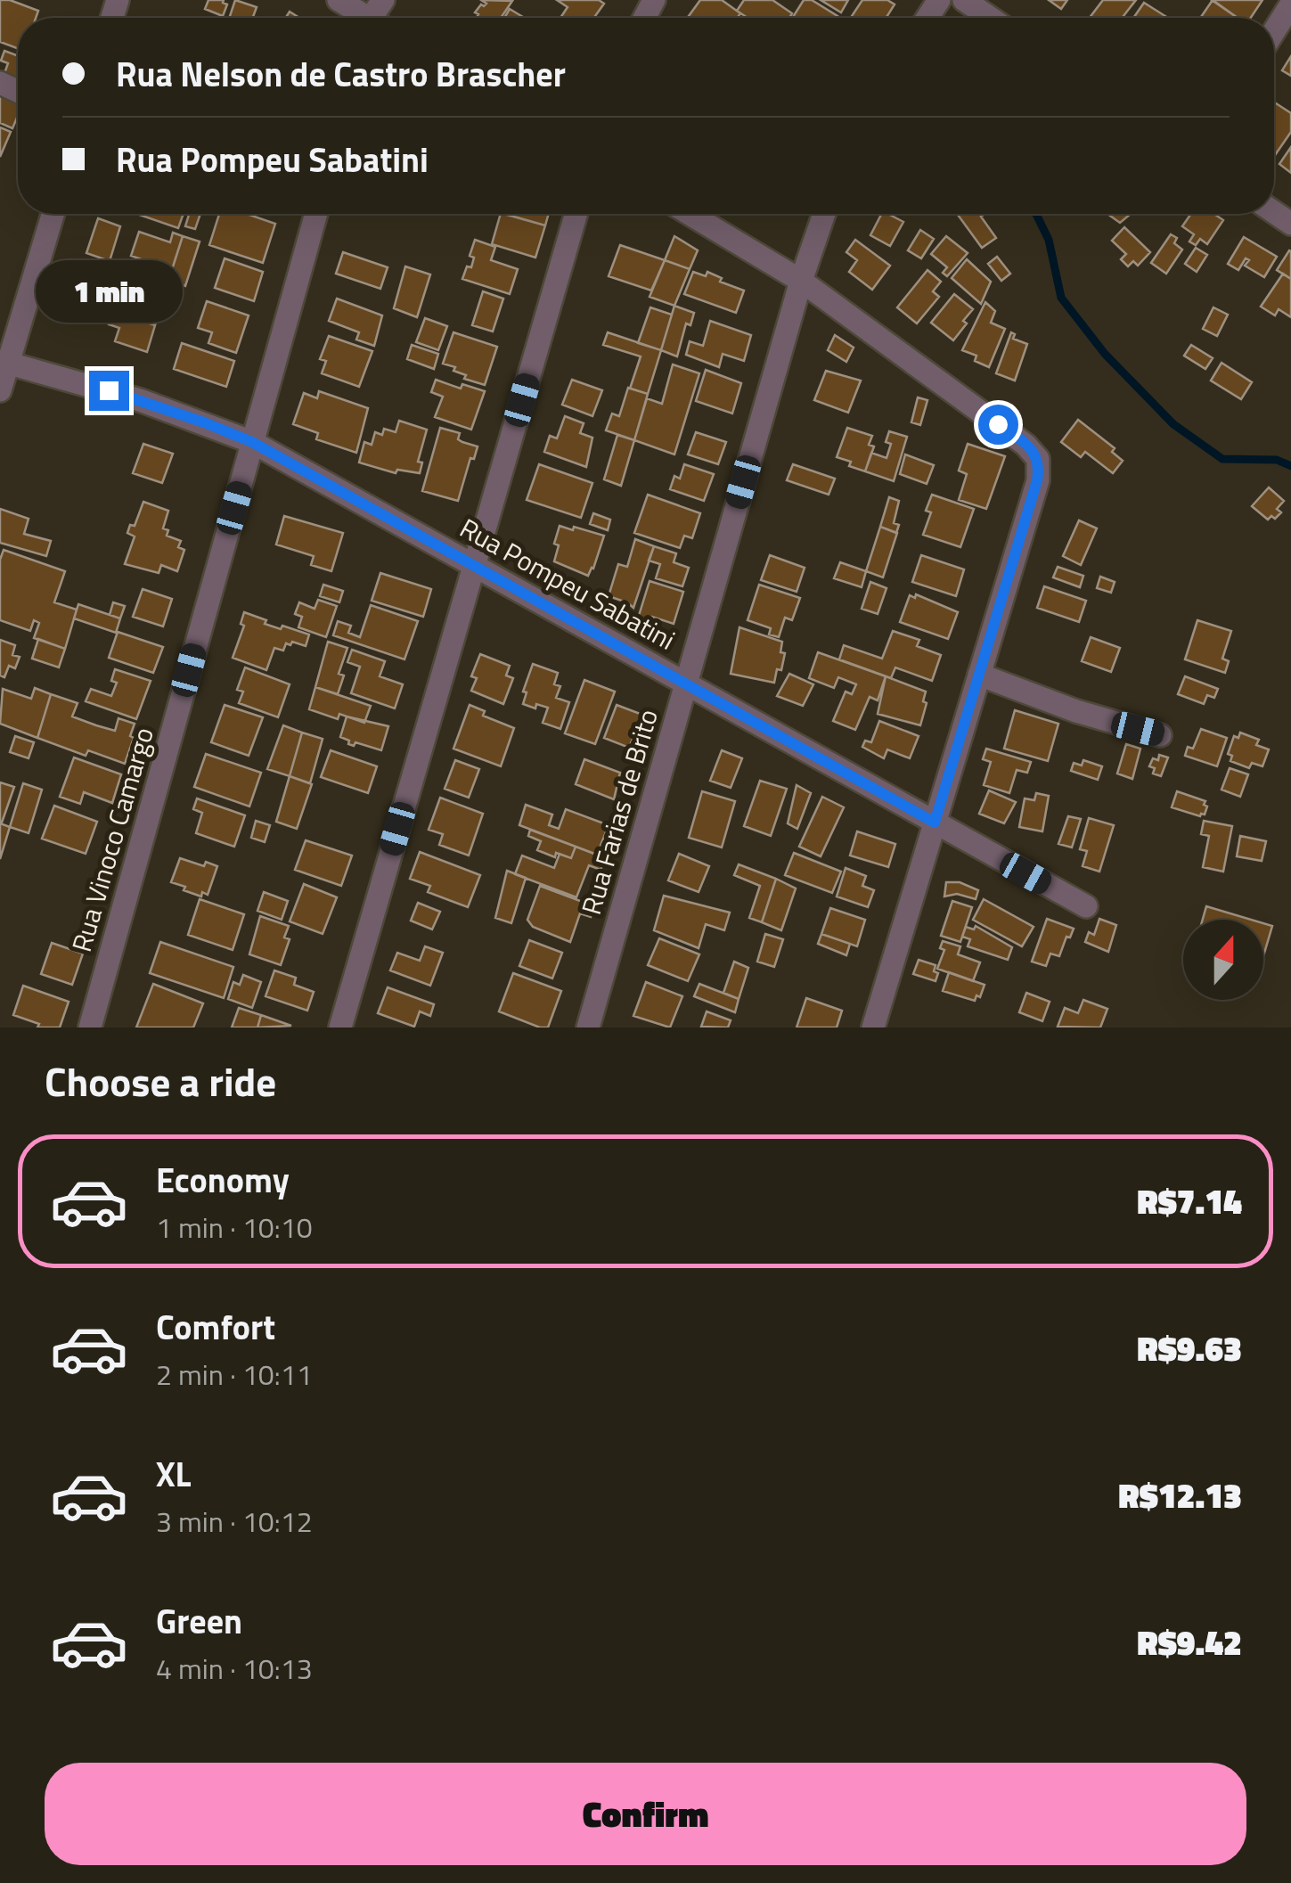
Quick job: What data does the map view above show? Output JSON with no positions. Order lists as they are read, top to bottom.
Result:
{
  "streets": {
    "street": ["Rua Pompeu Sabatini", "Rua Farias de Brito", "Rua Vinoco Camargo"]
  },
  "crossings": [
    ["Rua Pompeu Sabatini", "Rua Farias de Brito"],
    ["Rua Pompeu Sabatini", "Rua Vinoco Camargo"]
  ],
  "north": "top",
  "page": {
    "banner": ["Rua Nelson de Castro Brascher", "Rua Pompeu Sabatini"],
    "bubble": "1 min",
    "heading": "Choose a ride",
    "list": [
      {
        "name": "Economy",
        "note": "1 min · 10:10",
        "value": "R$7.14"
      },
      {
        "name": "Comfort",
        "note": "2 min · 10:11",
        "value": "R$9.63"
      },
      {
        "name": "XL",
        "note": "3 min · 10:12",
        "value": "R$12.13"
      },
      {
        "name": "Green",
        "note": "4 min · 10:13",
        "value": "R$9.42"
      }
    ],
    "buttons": "Confirm"
  }
}
